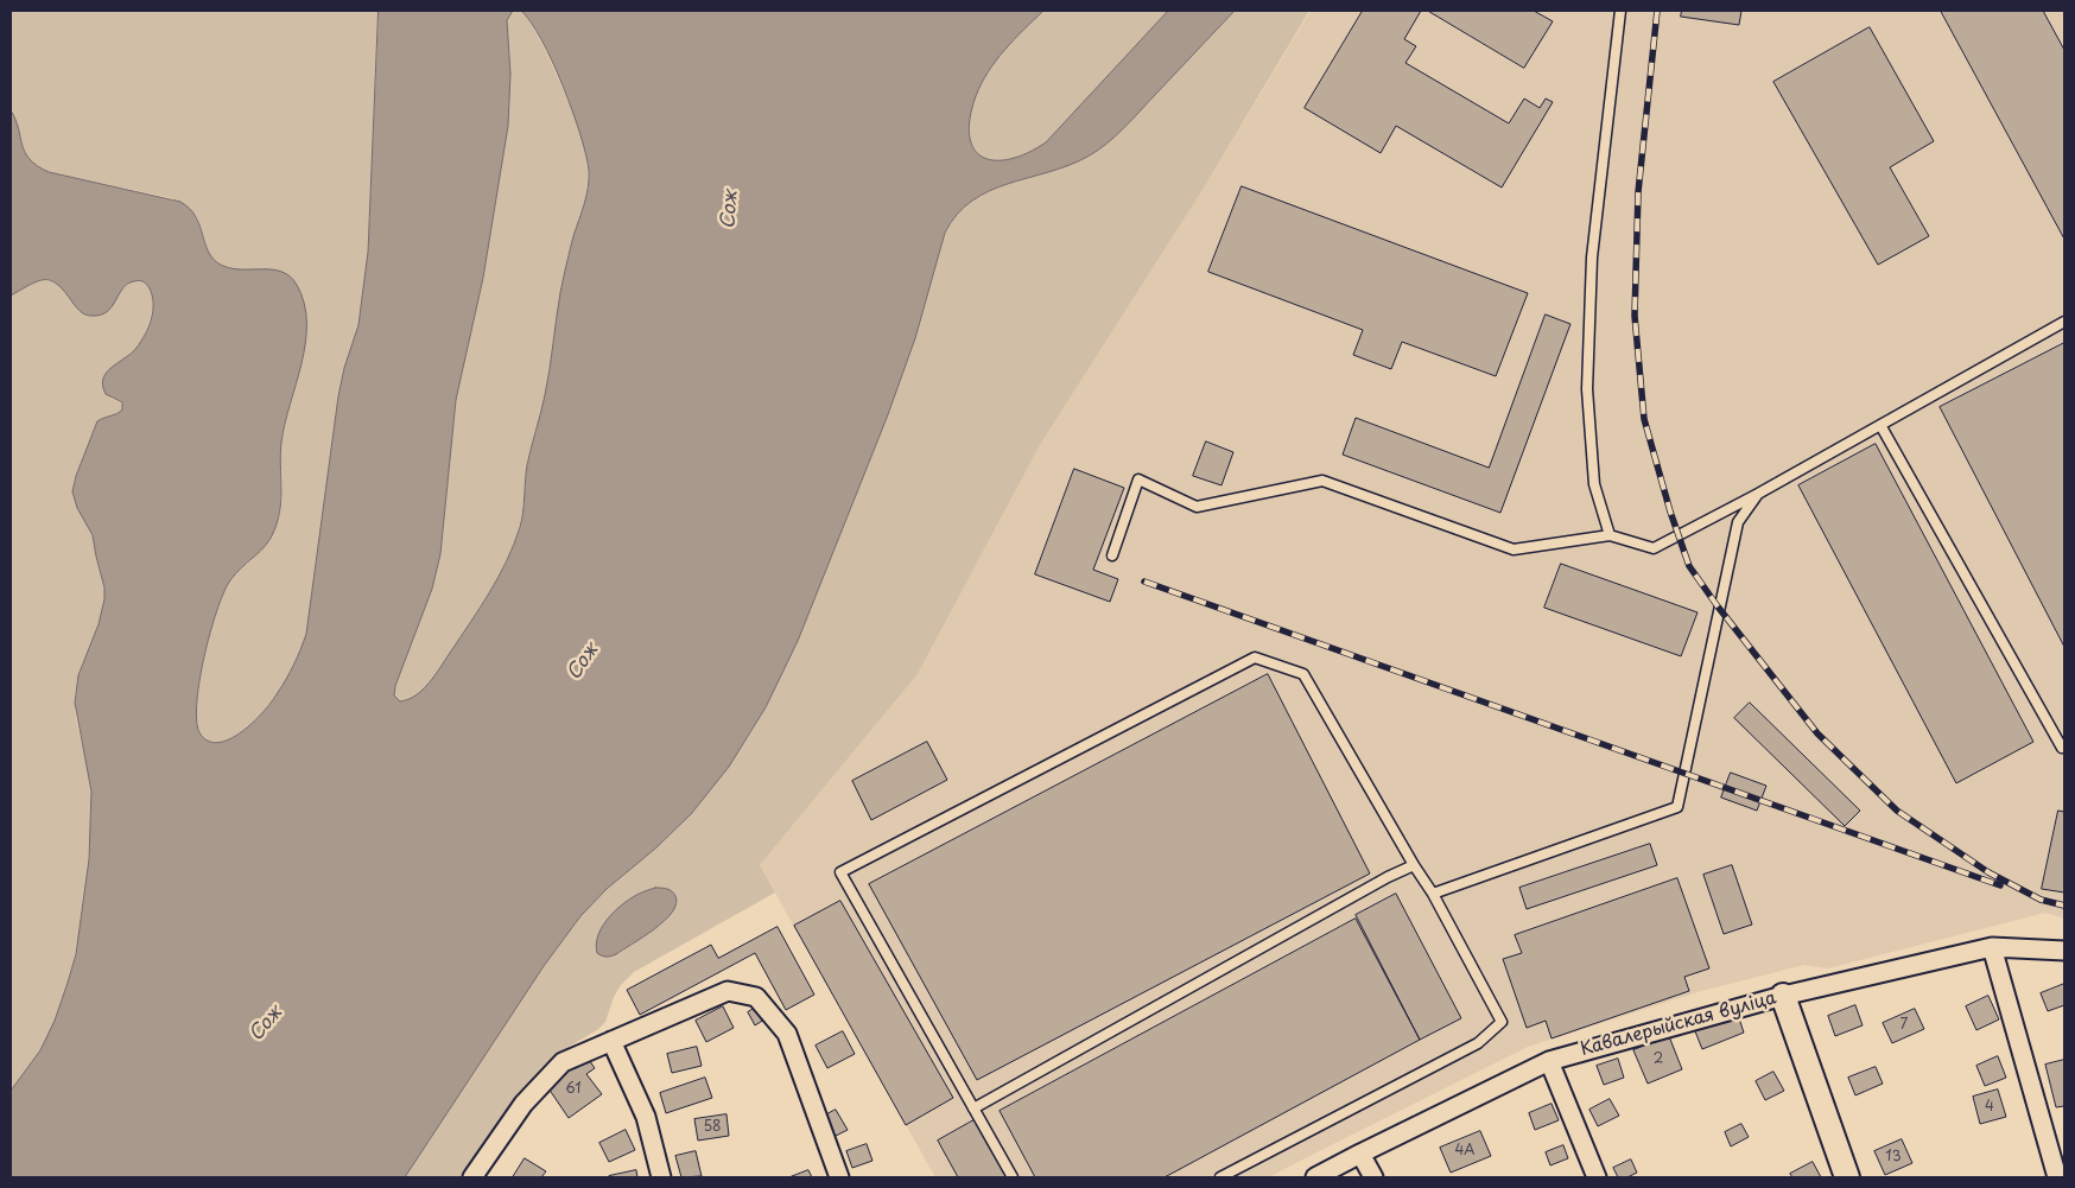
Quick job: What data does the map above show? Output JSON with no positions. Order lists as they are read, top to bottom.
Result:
{
  "streets": {
    "street": ["Кавалерыйская вуліца"]
  },
  "water": ["Сож"],
  "house_numbers": [
    "7",
    "2",
    "61",
    "4",
    "58",
    "4А",
    "13"
  ]
}
